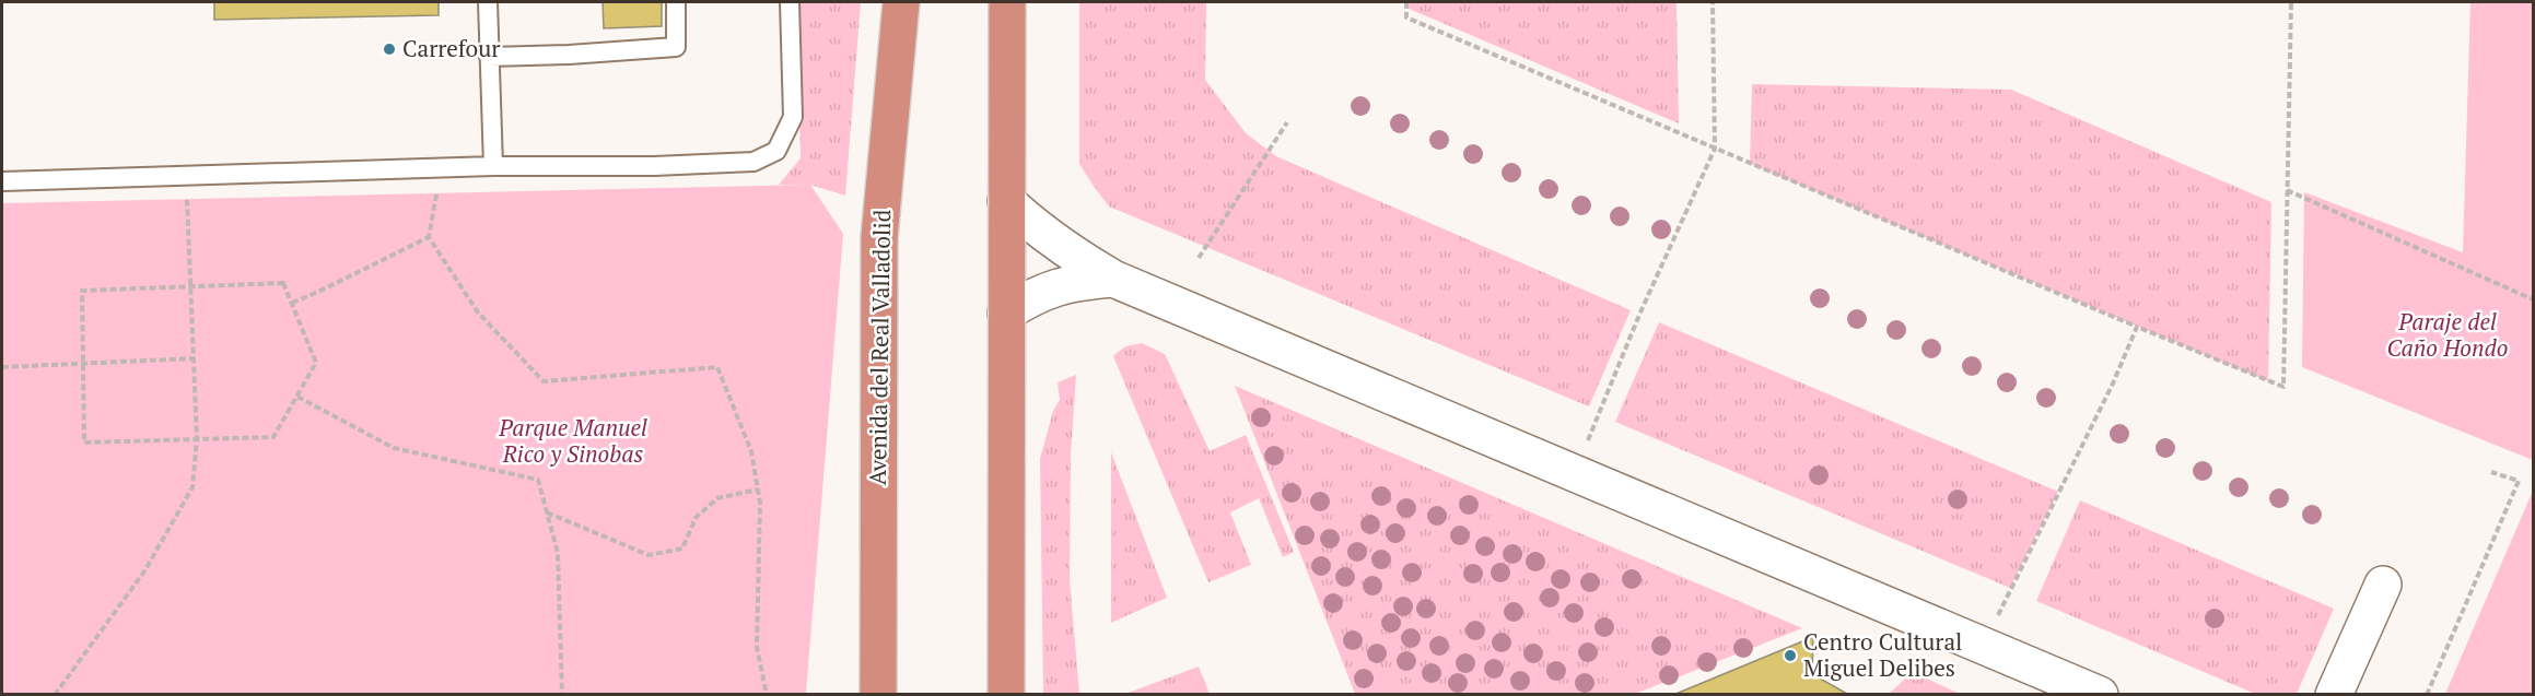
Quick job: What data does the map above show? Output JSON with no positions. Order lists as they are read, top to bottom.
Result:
{
  "streets": {
    "highway": ["Avenida del Real Valladolid"]
  },
  "parks": ["Paraje del Caño Hondo", "Parque Manuel Rico y Sinobas"],
  "places": ["Carrefour", "Centro Cultural Miguel Delibes"]
}
